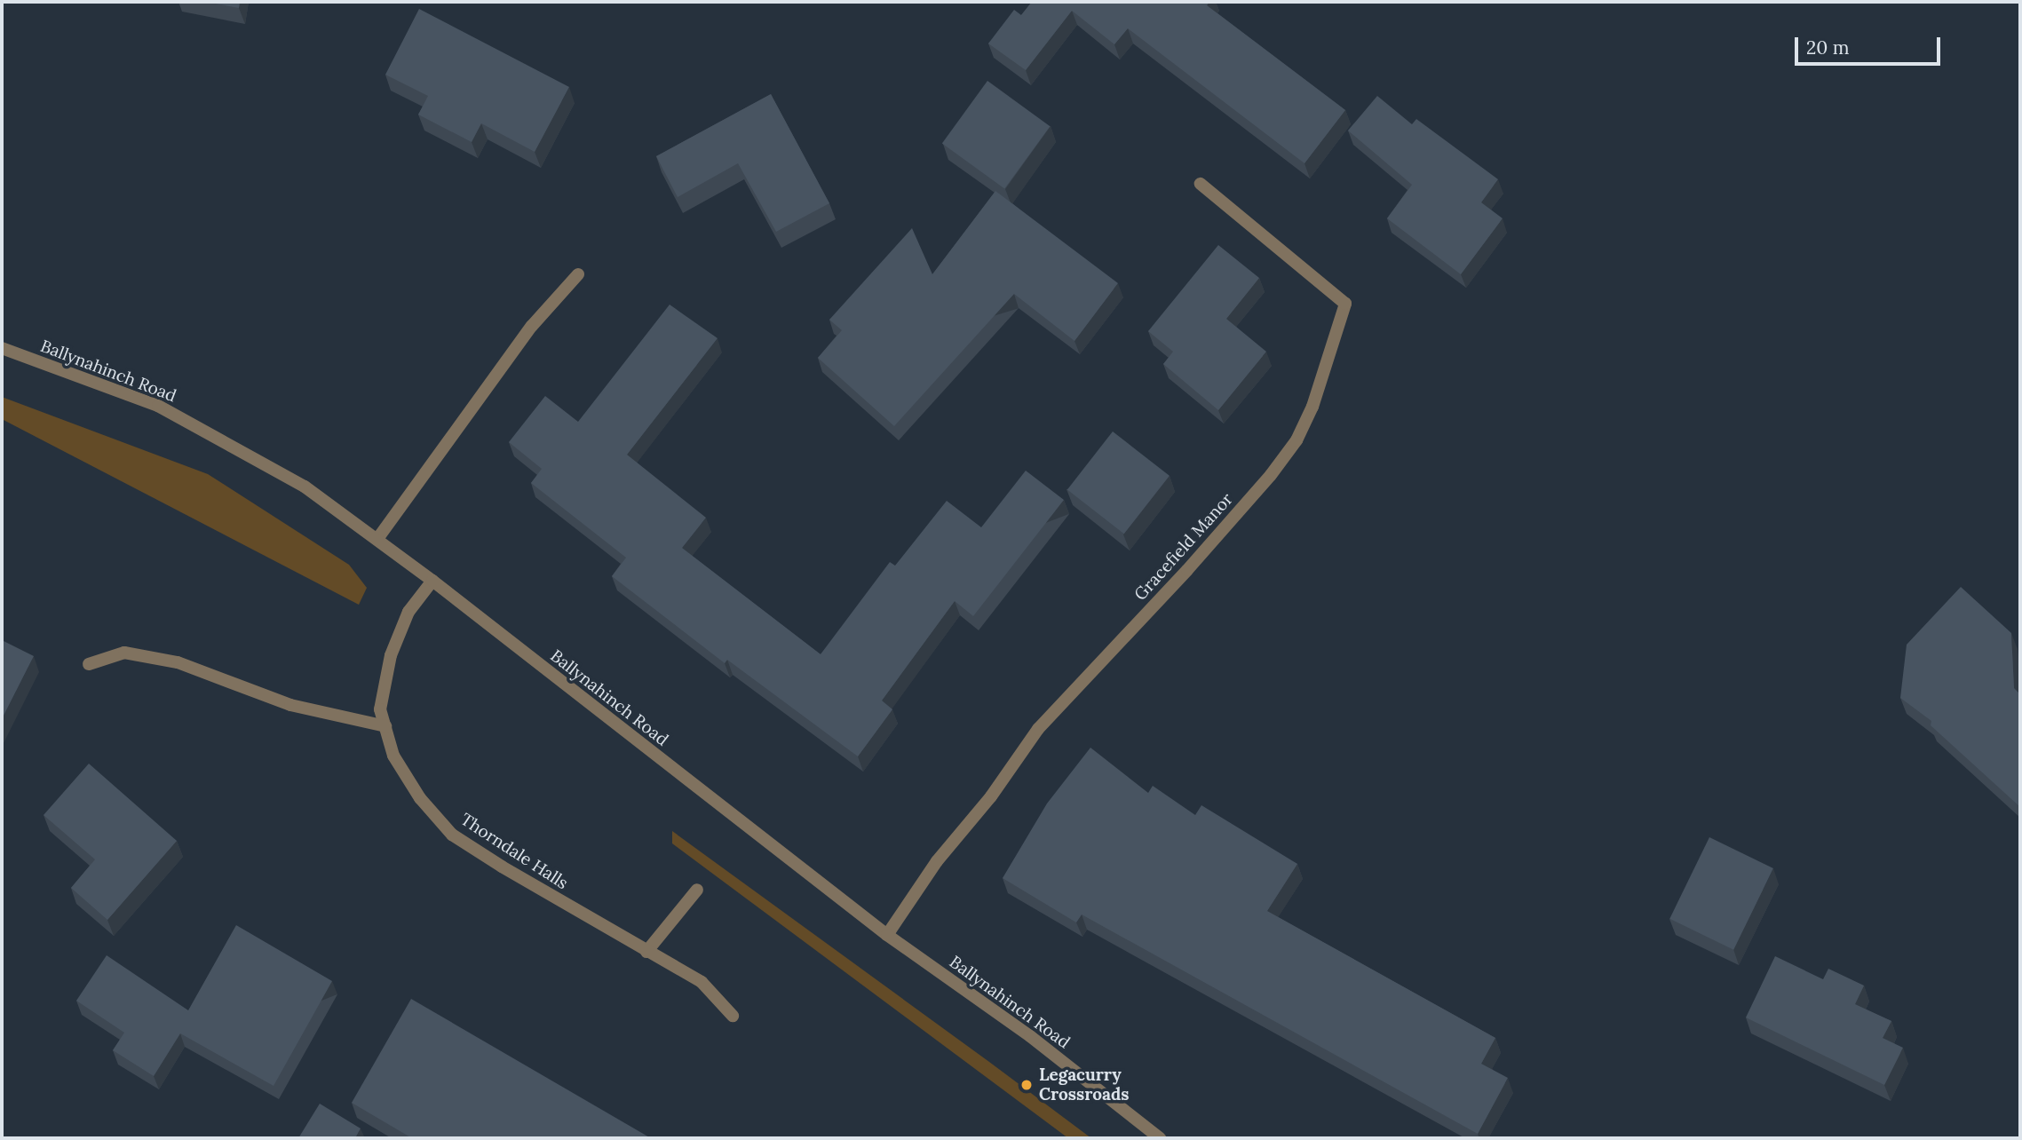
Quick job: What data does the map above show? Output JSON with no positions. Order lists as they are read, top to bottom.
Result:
{
  "streets": {
    "street": ["Ballynahinch Road", "Gracefield Manor", "Thorndale Halls"]
  },
  "crossings": [
    ["Ballynahinch Road", "Gracefield Manor"],
    ["Ballynahinch Road", "Thorndale Halls"]
  ],
  "places": ["Legacurry Crossroads"],
  "scale_bar": "20 m"
}
